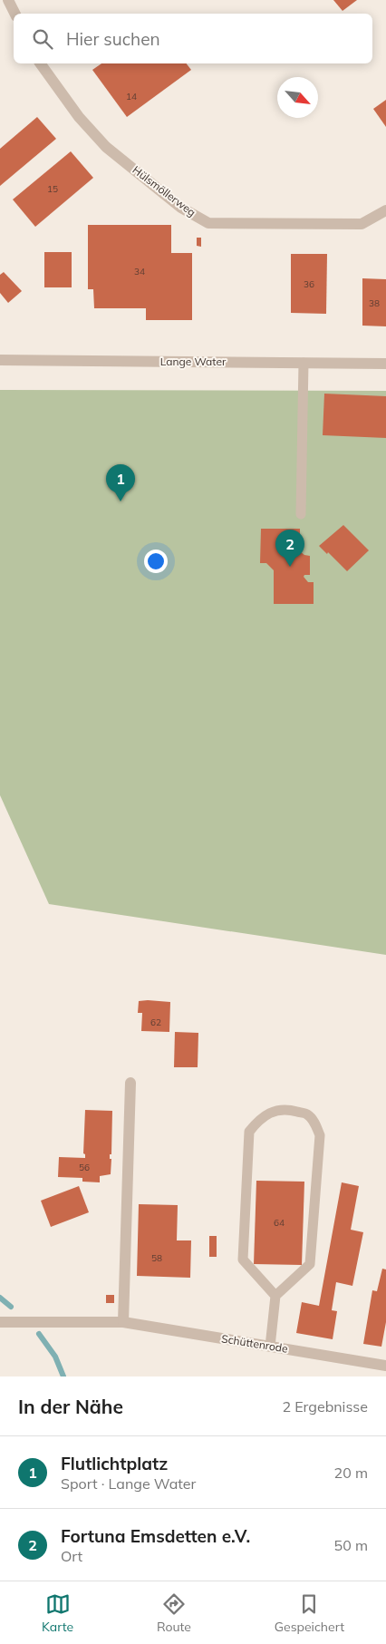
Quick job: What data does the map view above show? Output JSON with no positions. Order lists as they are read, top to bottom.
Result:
{
  "streets": {
    "street": ["Hülsmöllerweg", "Lange Water", "Schüttenrode"]
  },
  "house_numbers": [
    "14",
    "15",
    "34",
    "36",
    "38",
    "62",
    "56",
    "64",
    "58"
  ],
  "north": "bottom right",
  "page": {
    "search": "Hier suchen",
    "pins": ["1", "2"],
    "heading": ["In der Nähe", "2 Ergebnisse"],
    "list": [
      {
        "mark": "1",
        "name": "Flutlichtplatz",
        "note": "Sport · Lange Water",
        "value": "20 m"
      },
      {
        "mark": "2",
        "name": "Fortuna Emsdetten e.V.",
        "note": "Ort",
        "value": "50 m"
      }
    ],
    "nav": ["Karte", "Route", "Gespeichert"]
  }
}
